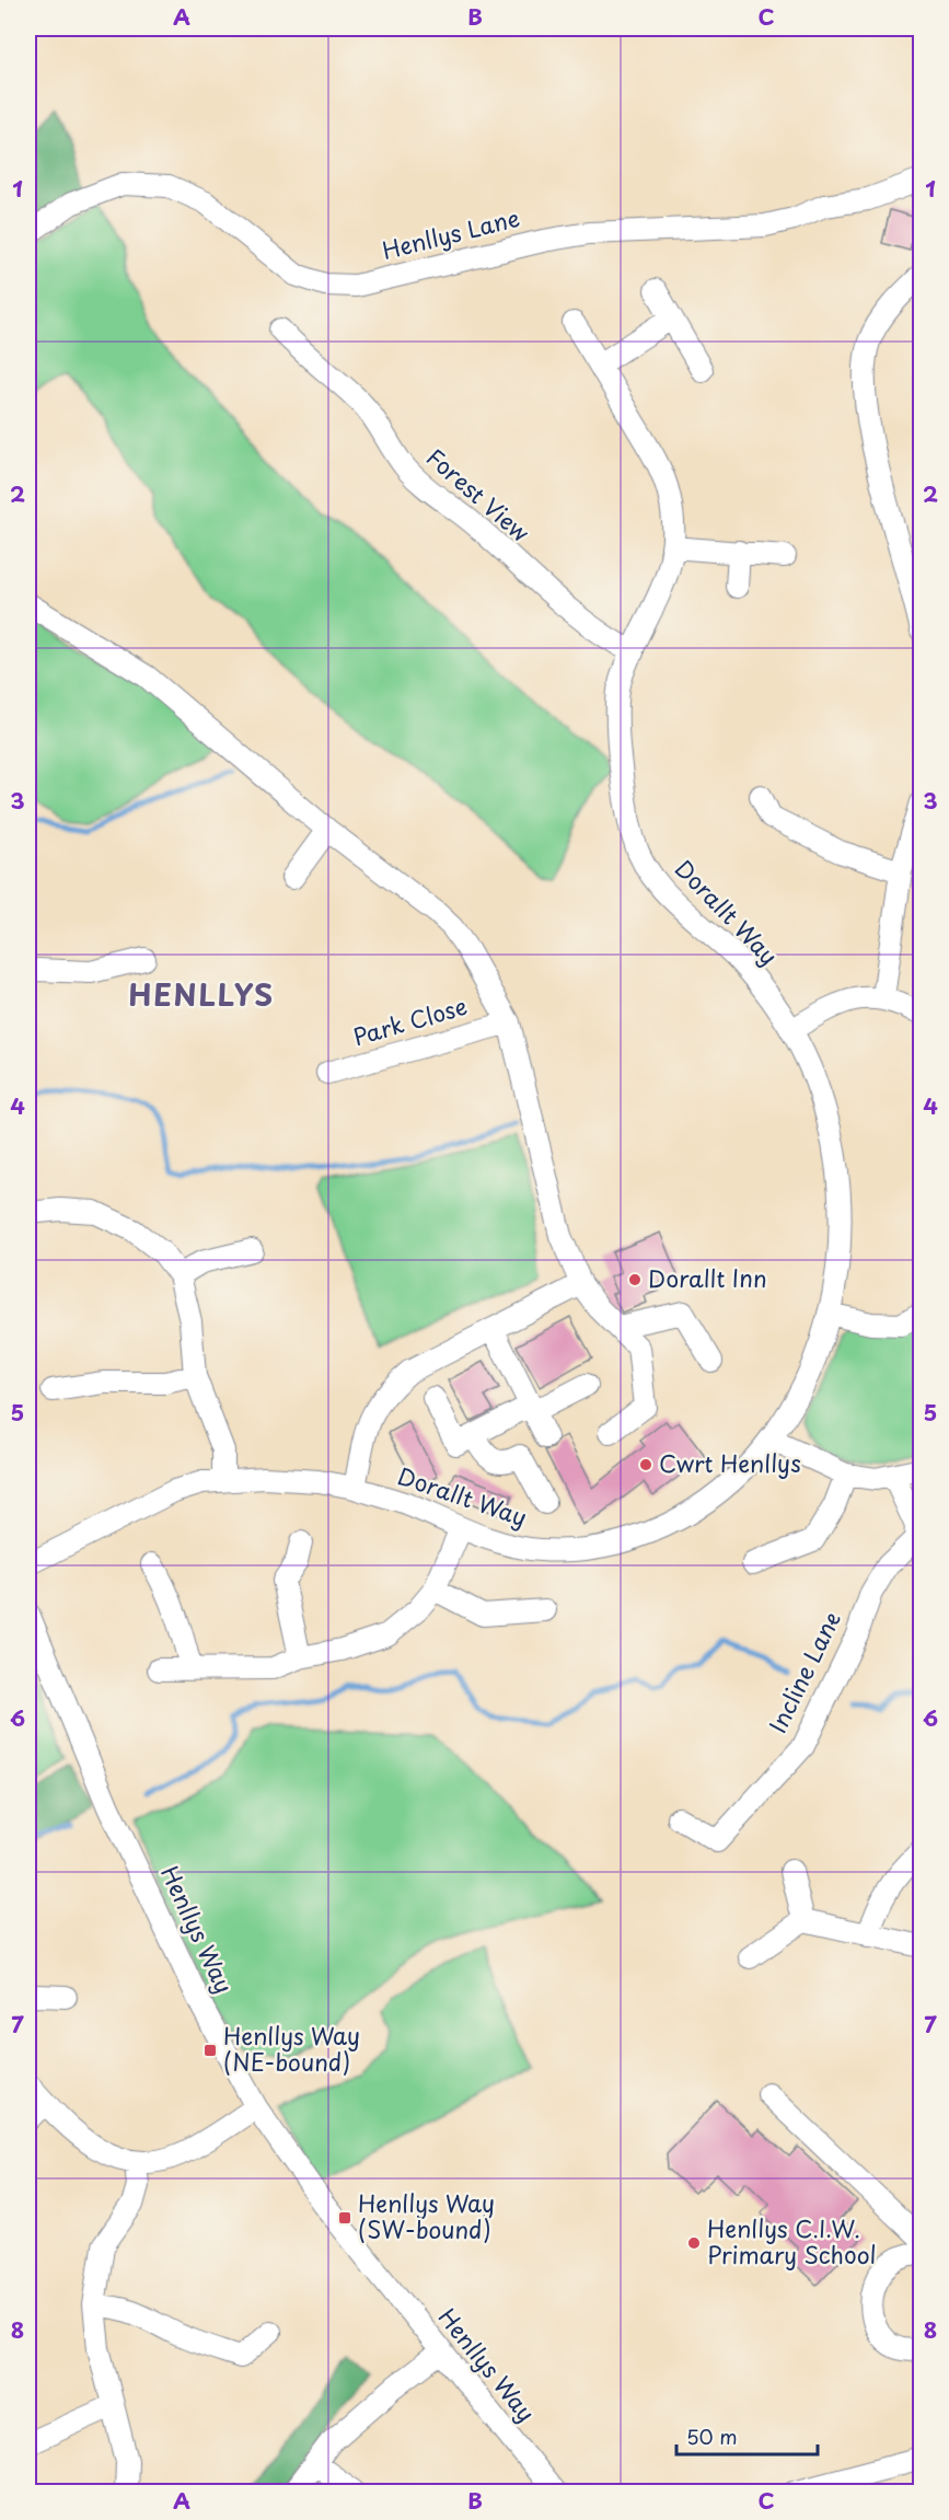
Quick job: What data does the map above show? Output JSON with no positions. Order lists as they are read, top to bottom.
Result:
{
  "streets": {
    "street": [
      "Henllys Lane",
      "Forest View",
      "Dorallt Way",
      "Park Close",
      "Incline Lane",
      "Henllys Way"
    ]
  },
  "crossings": [
    ["Forest View", "Dorallt Way"]
  ],
  "districts": ["HENLLYS"],
  "places": {
    "other": ["Dorallt Inn", "Cwrt Henllys", "Henllys C.I.W. Primary School"],
    "transit": ["Henllys Way (NE-bound)", "Henllys Way (SW-bound)"]
  },
  "scale_bar": "50 m",
  "grid": {
    "columns": ["A", "B", "C"],
    "rows": [
      "1",
      "2",
      "3",
      "4",
      "5",
      "6",
      "7",
      "8"
    ]
  }
}
